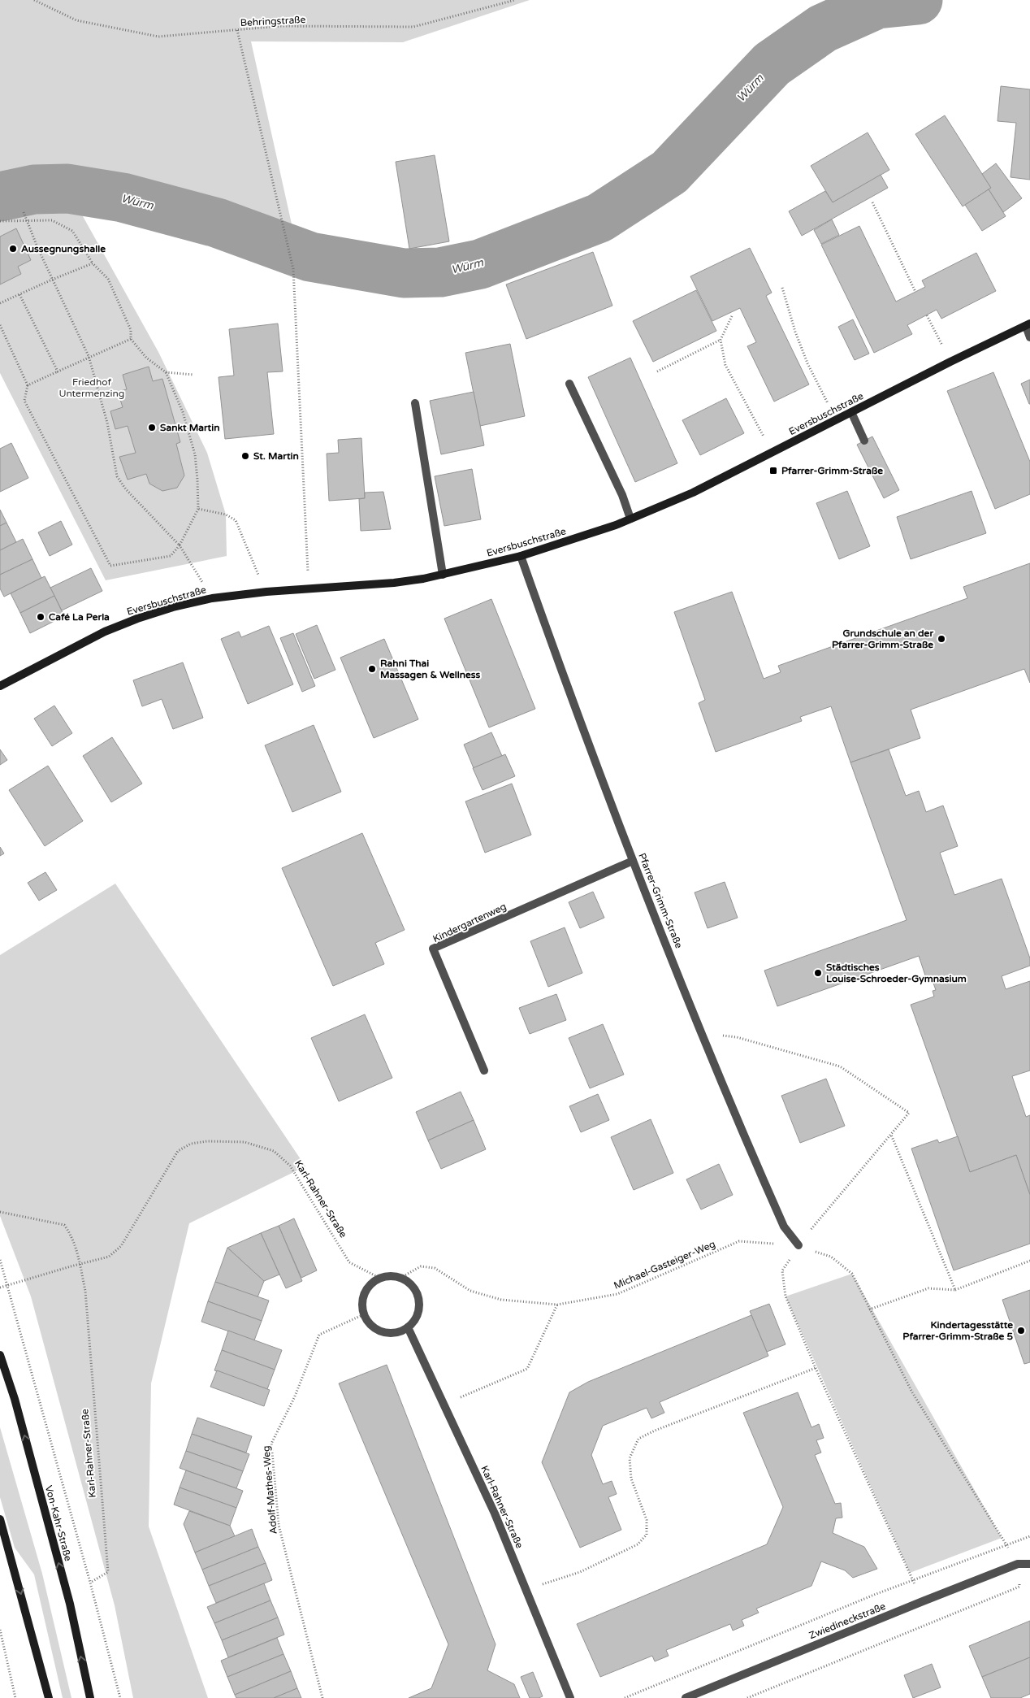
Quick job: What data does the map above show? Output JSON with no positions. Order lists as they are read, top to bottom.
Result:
{
  "streets": {
    "main road": ["Eversbuschstraße", "Von-Kahr-Straße"],
    "street": [
      "Pfarrer-Grimm-Straße",
      "Kindergartenweg",
      "Karl-Rahner-Straße",
      "Zwiedineckstraße"
    ],
    "path": ["Behringstraße", "Michael-Gasteiger-Weg", "Adolf-Mathes-Weg"]
  },
  "crossings": [
    ["Eversbuschstraße", "Pfarrer-Grimm-Straße"],
    ["Pfarrer-Grimm-Straße", "Kindergartenweg"],
    ["Pfarrer-Grimm-Straße", "Michael-Gasteiger-Weg"],
    ["Karl-Rahner-Straße", "Michael-Gasteiger-Weg"],
    ["Karl-Rahner-Straße", "Adolf-Mathes-Weg"],
    ["Michael-Gasteiger-Weg", "Adolf-Mathes-Weg"],
    ["Michael-Gasteiger-Weg", "Zwiedineckstraße"]
  ],
  "water": ["Würm"],
  "parks": ["Friedhof Untermenzing"],
  "places": {
    "other": [
      "Aussegnungshalle",
      "Sankt Martin",
      "St. Martin",
      "Café La Perla",
      "Grundschule an der Pfarrer-Grimm-Straße",
      "Rahni Thai Massagen & Wellness",
      "Städtisches Louise-Schroeder-Gymnasium",
      "Kindertagesstätte Pfarrer-Grimm-Straße 5"
    ],
    "transit": ["Pfarrer-Grimm-Straße"]
  }
}
